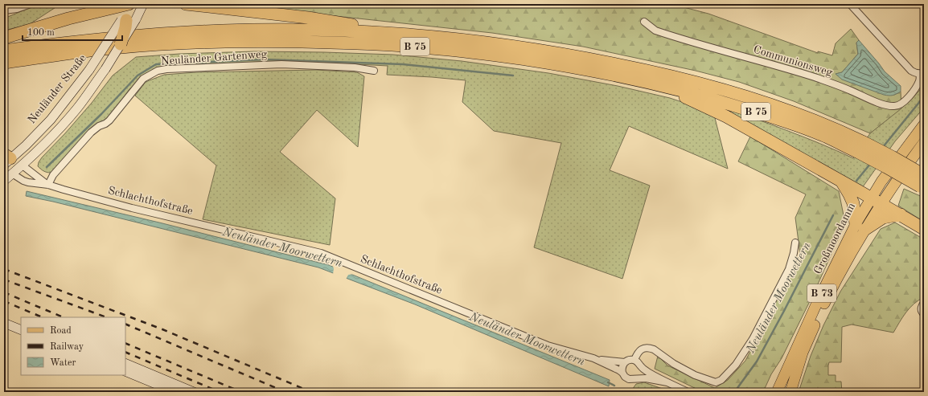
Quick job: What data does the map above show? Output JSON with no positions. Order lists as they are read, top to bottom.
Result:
{
  "streets": {
    "highway": ["B 75"],
    "main road": ["Neuländer Straße", "Großmoordamm", "B 73"],
    "street": ["Neuländer Gartenweg", "Communionsweg", "Schlachthofstraße"]
  },
  "crossings": [
    ["B 75", "Großmoordamm"],
    ["Neuländer Gartenweg", "Schlachthofstraße"]
  ],
  "water": ["Neuländer Moorwettern"],
  "legend": ["Road", "Railway", "Water"],
  "scale_bar": "100 m"
}
